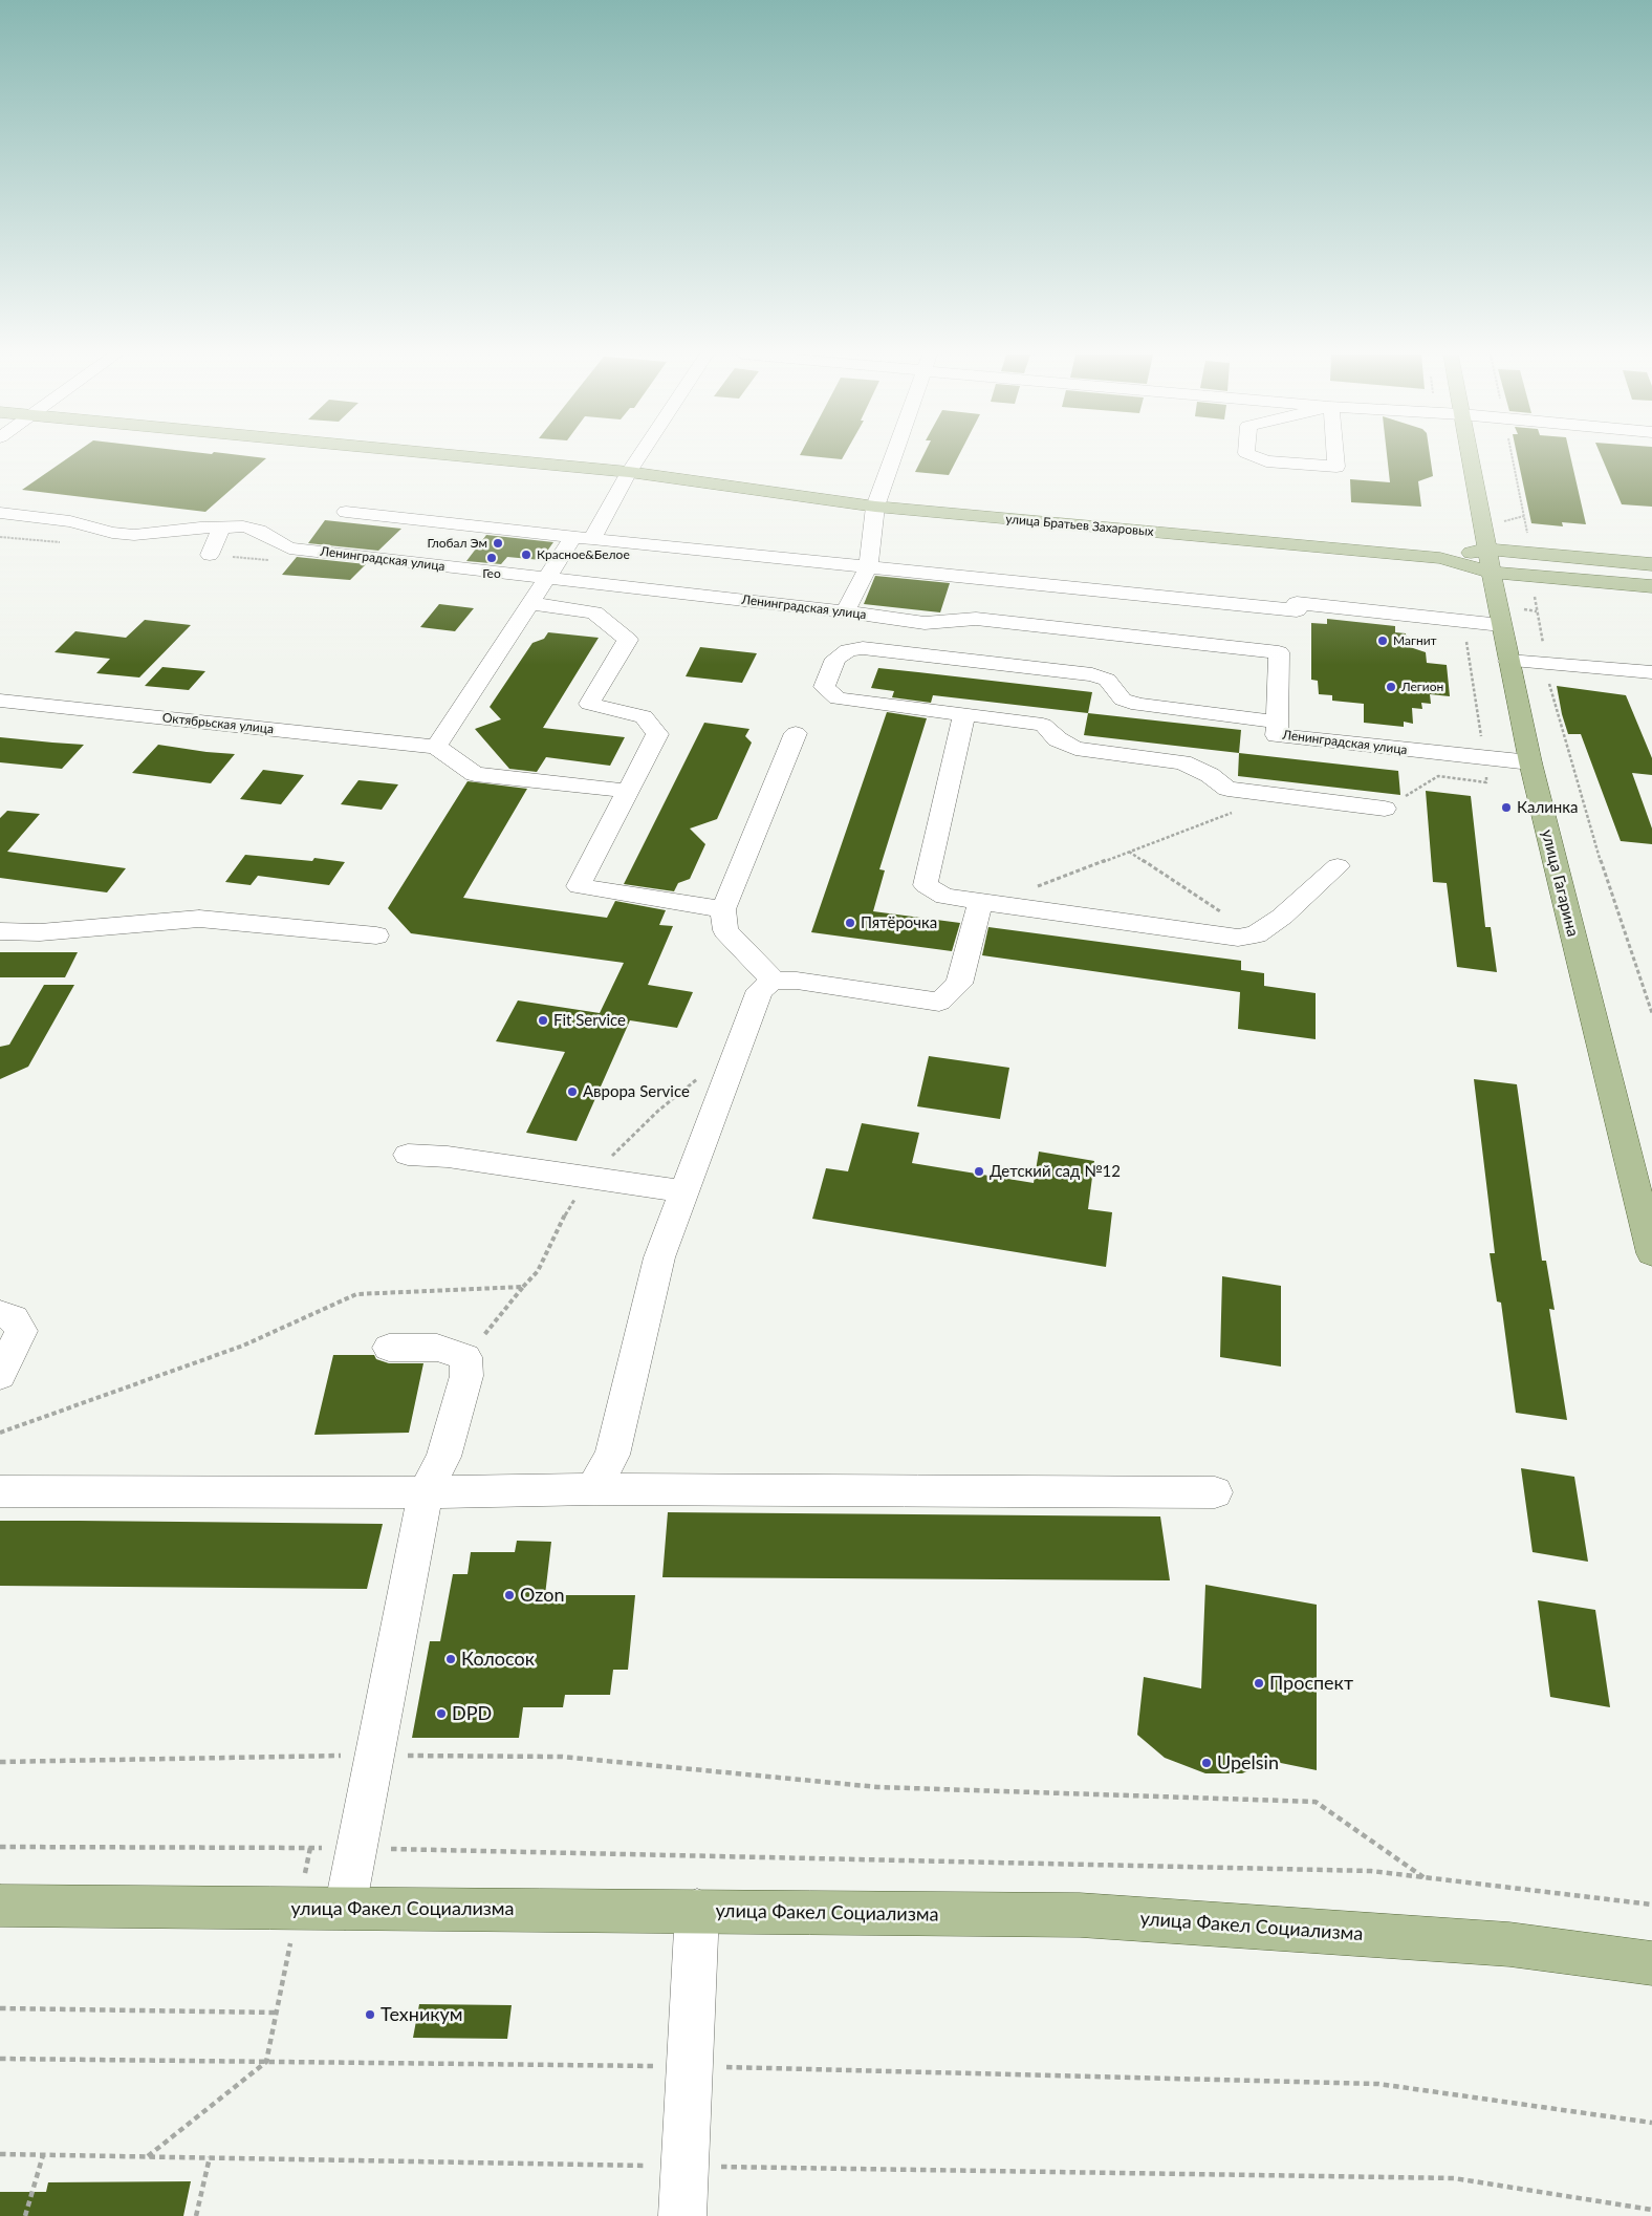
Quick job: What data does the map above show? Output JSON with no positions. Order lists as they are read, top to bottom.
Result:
{
  "streets": {
    "main road": ["улица Братьев Захаровых", "улица Гагарина", "улица Факел Социализма"],
    "street": ["Ленинградская улица", "Октябрьская улица"]
  },
  "crossings": [
    ["улица Братьев Захаровых", "улица Гагарина"],
    ["Ленинградская улица", "улица Гагарина"]
  ],
  "places": [
    "Глобал Эм",
    "Красное&Белое",
    "Гео",
    "Магнит",
    "Легион",
    "Калинка",
    "Пятёрочка",
    "Fit Service",
    "Аврора Service",
    "Детский сад №12",
    "Ozon",
    "Колосок",
    "Проспект",
    "DPD",
    "Upelsin",
    "Техникум"
  ]
}
